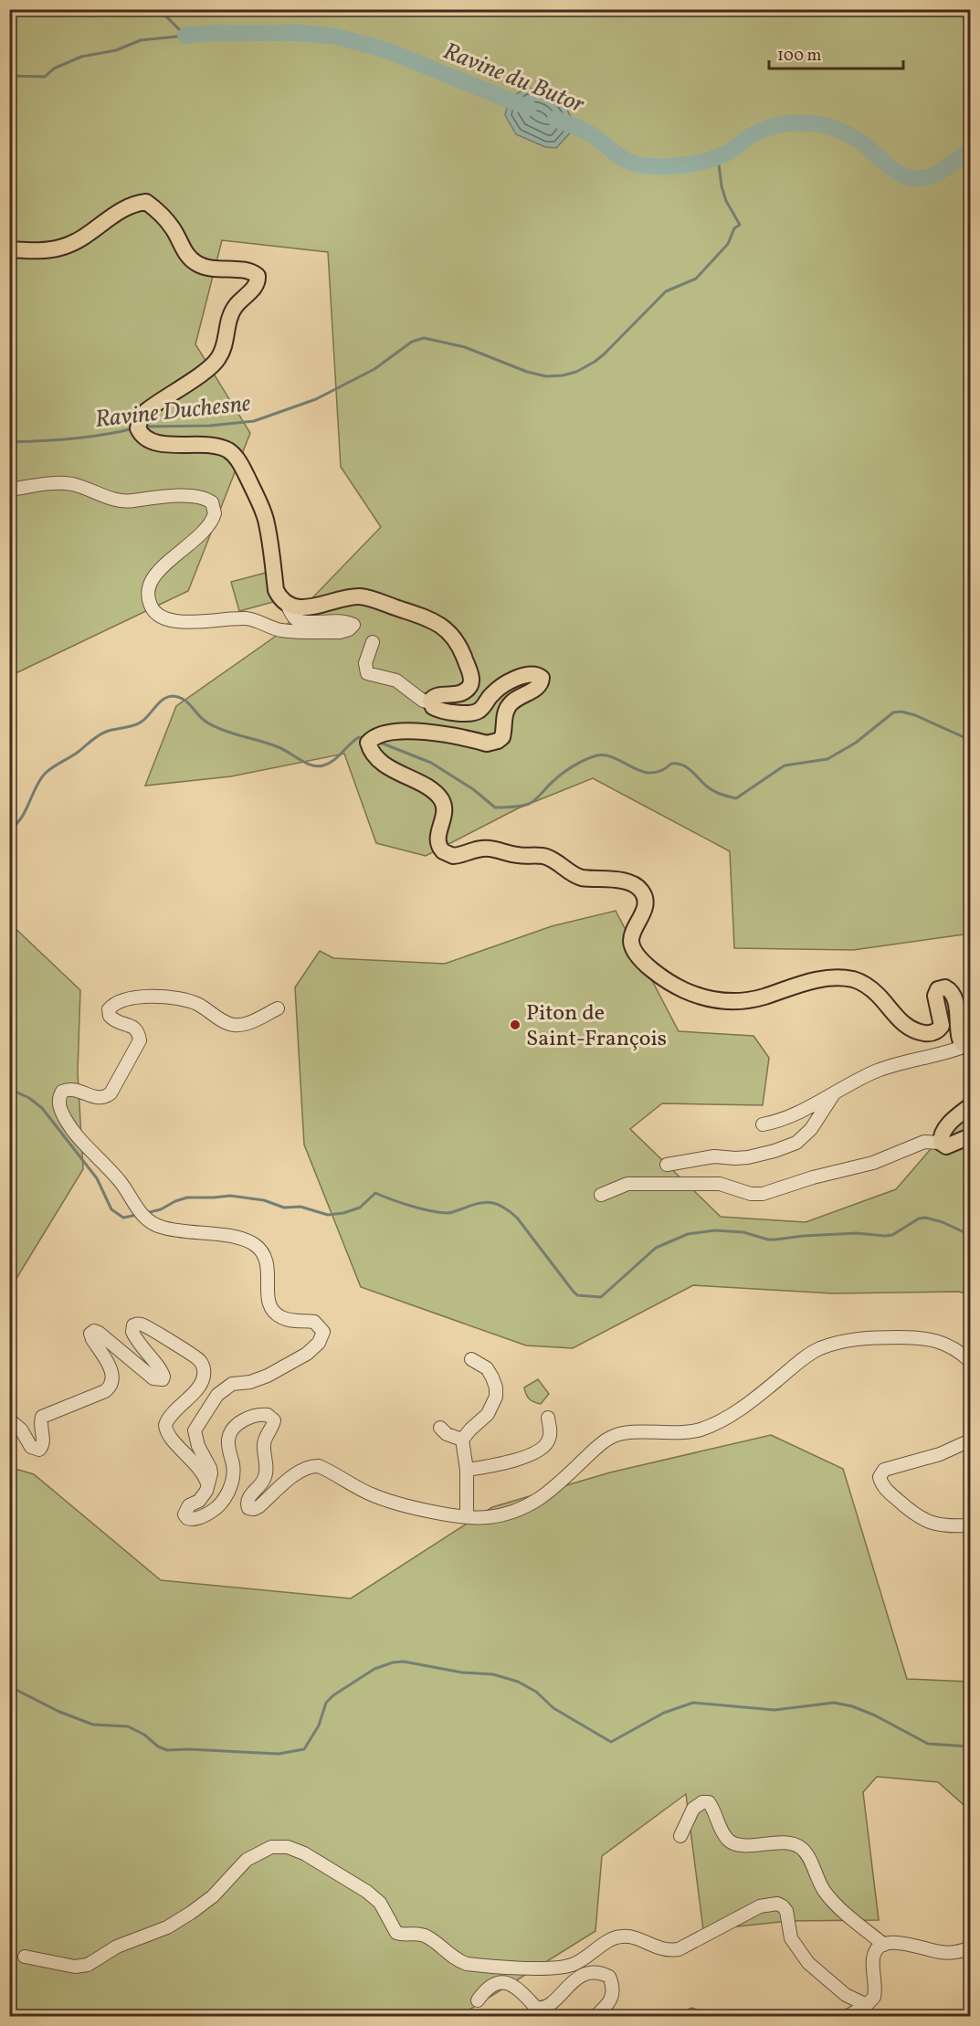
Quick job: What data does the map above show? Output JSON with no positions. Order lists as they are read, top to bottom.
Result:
{
  "water": ["Ravine du Butor", "Ravine Duchesne"],
  "places": ["Piton de Saint-François"],
  "scale_bar": "100 m"
}
